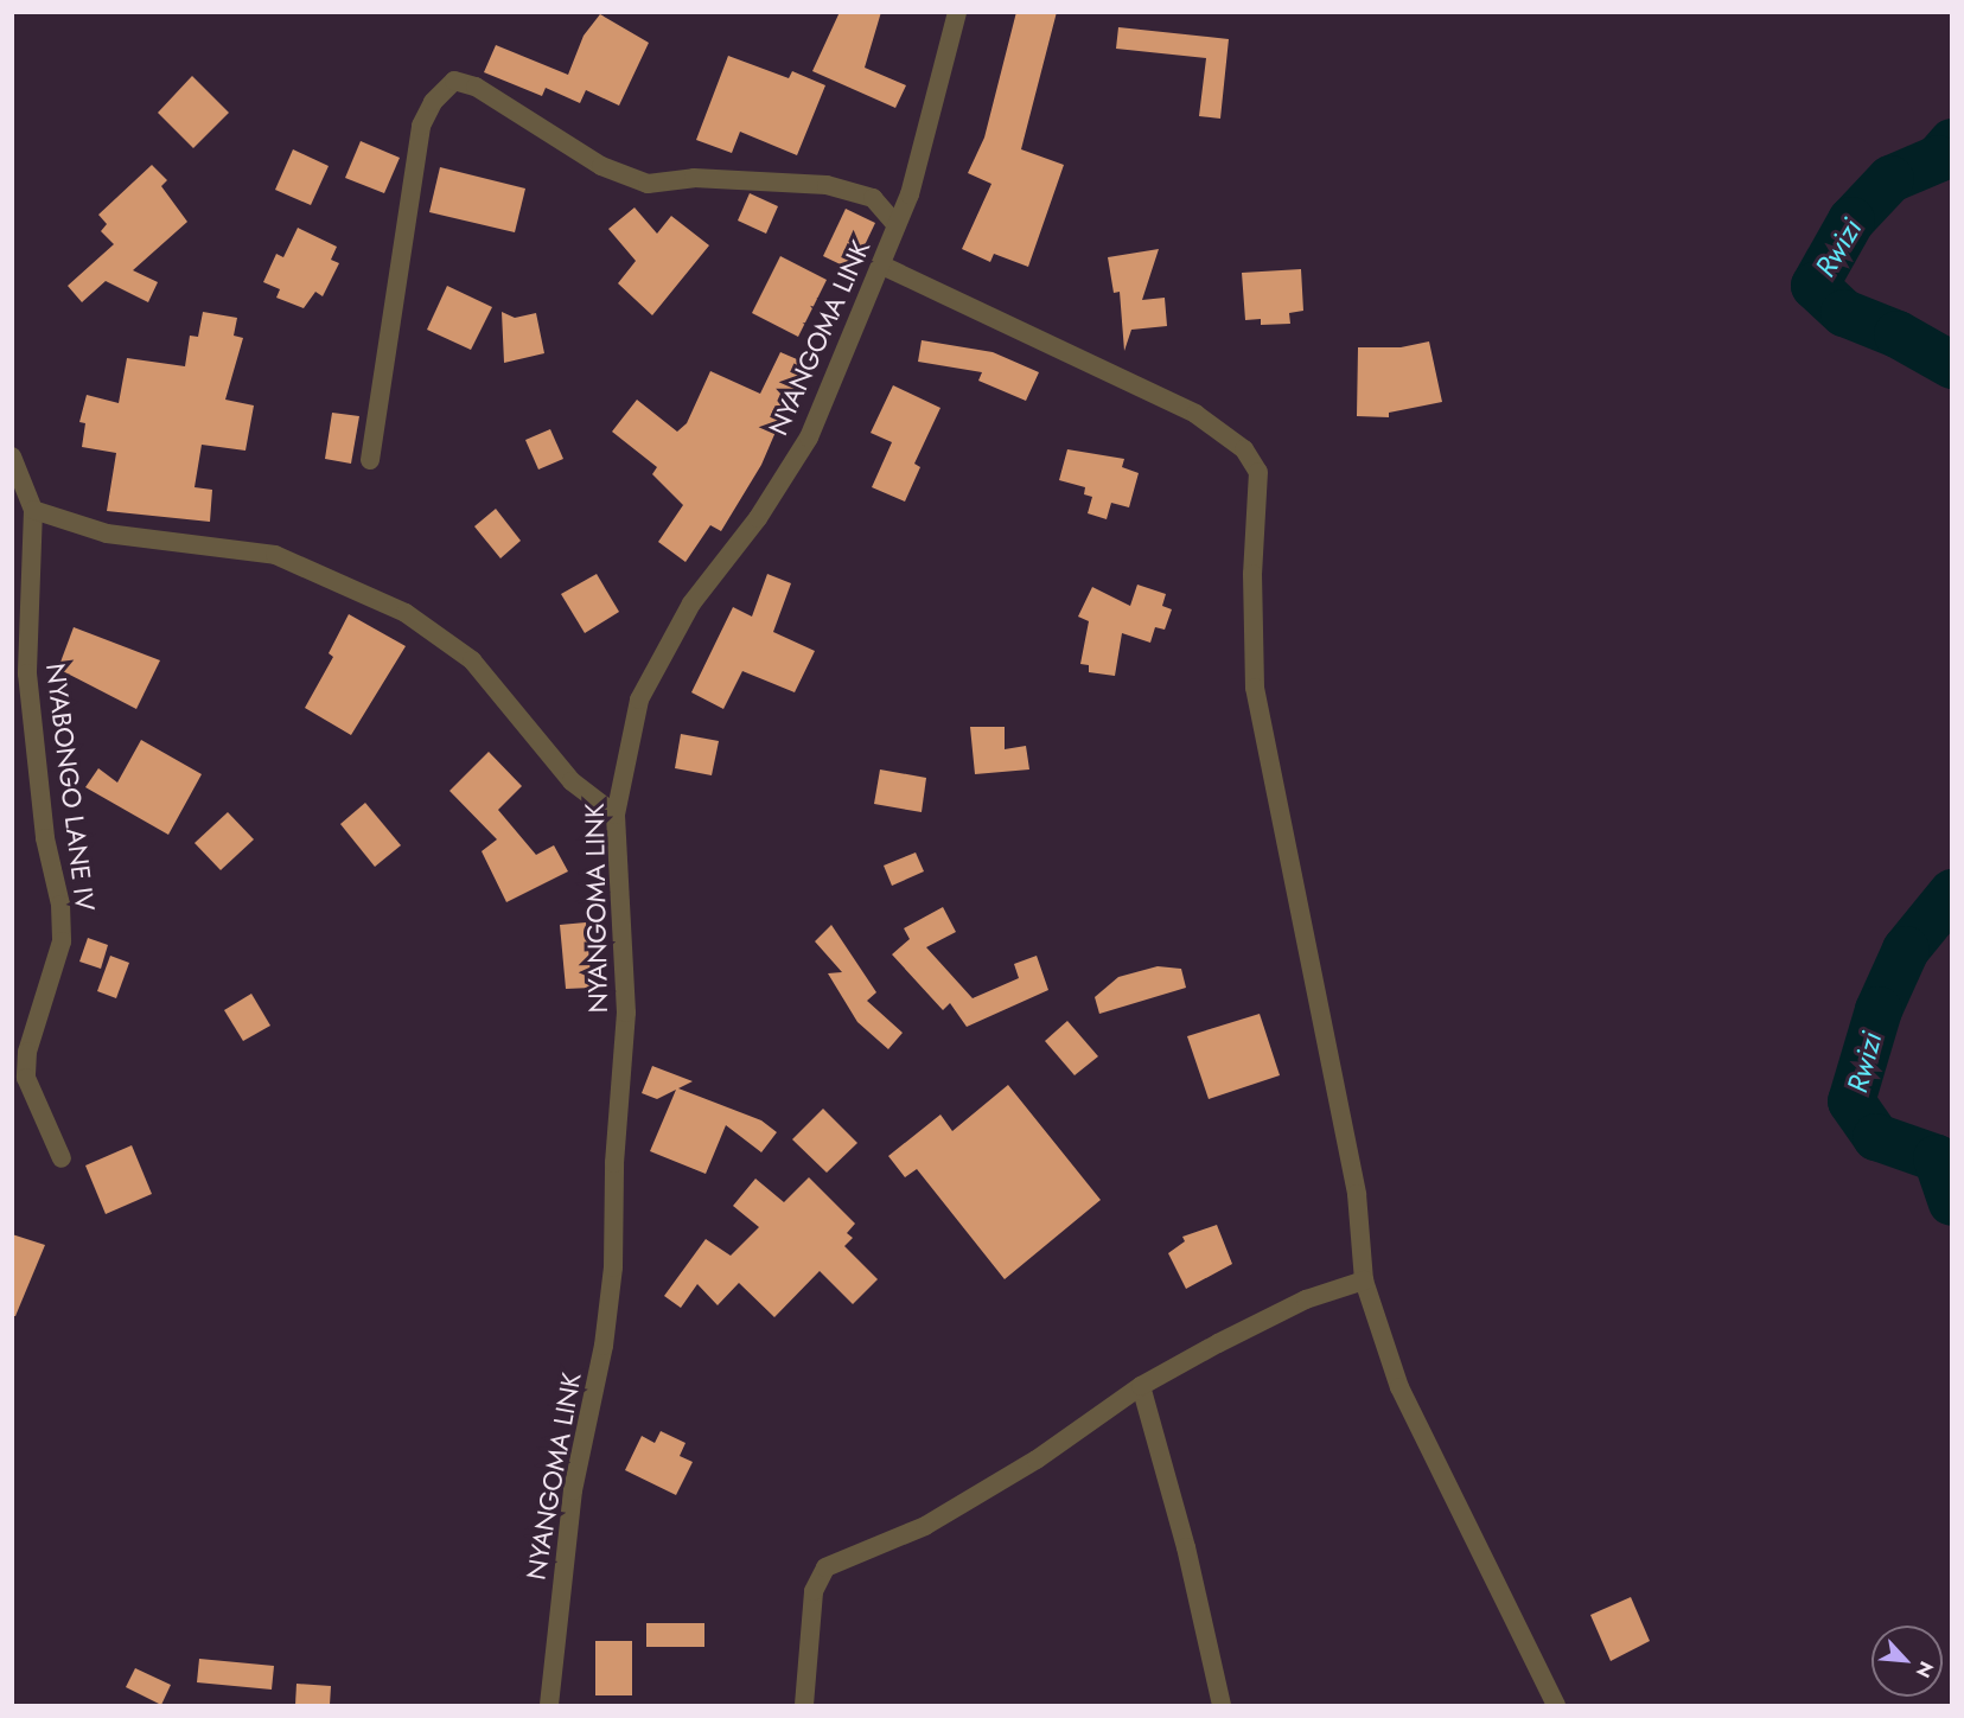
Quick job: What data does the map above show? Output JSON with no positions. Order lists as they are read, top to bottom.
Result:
{
  "streets": {
    "street": ["NYANGOMA LINK", "NYABONGO LANE IV"]
  },
  "water": ["Rwizi"],
  "north": "bottom right"
}
